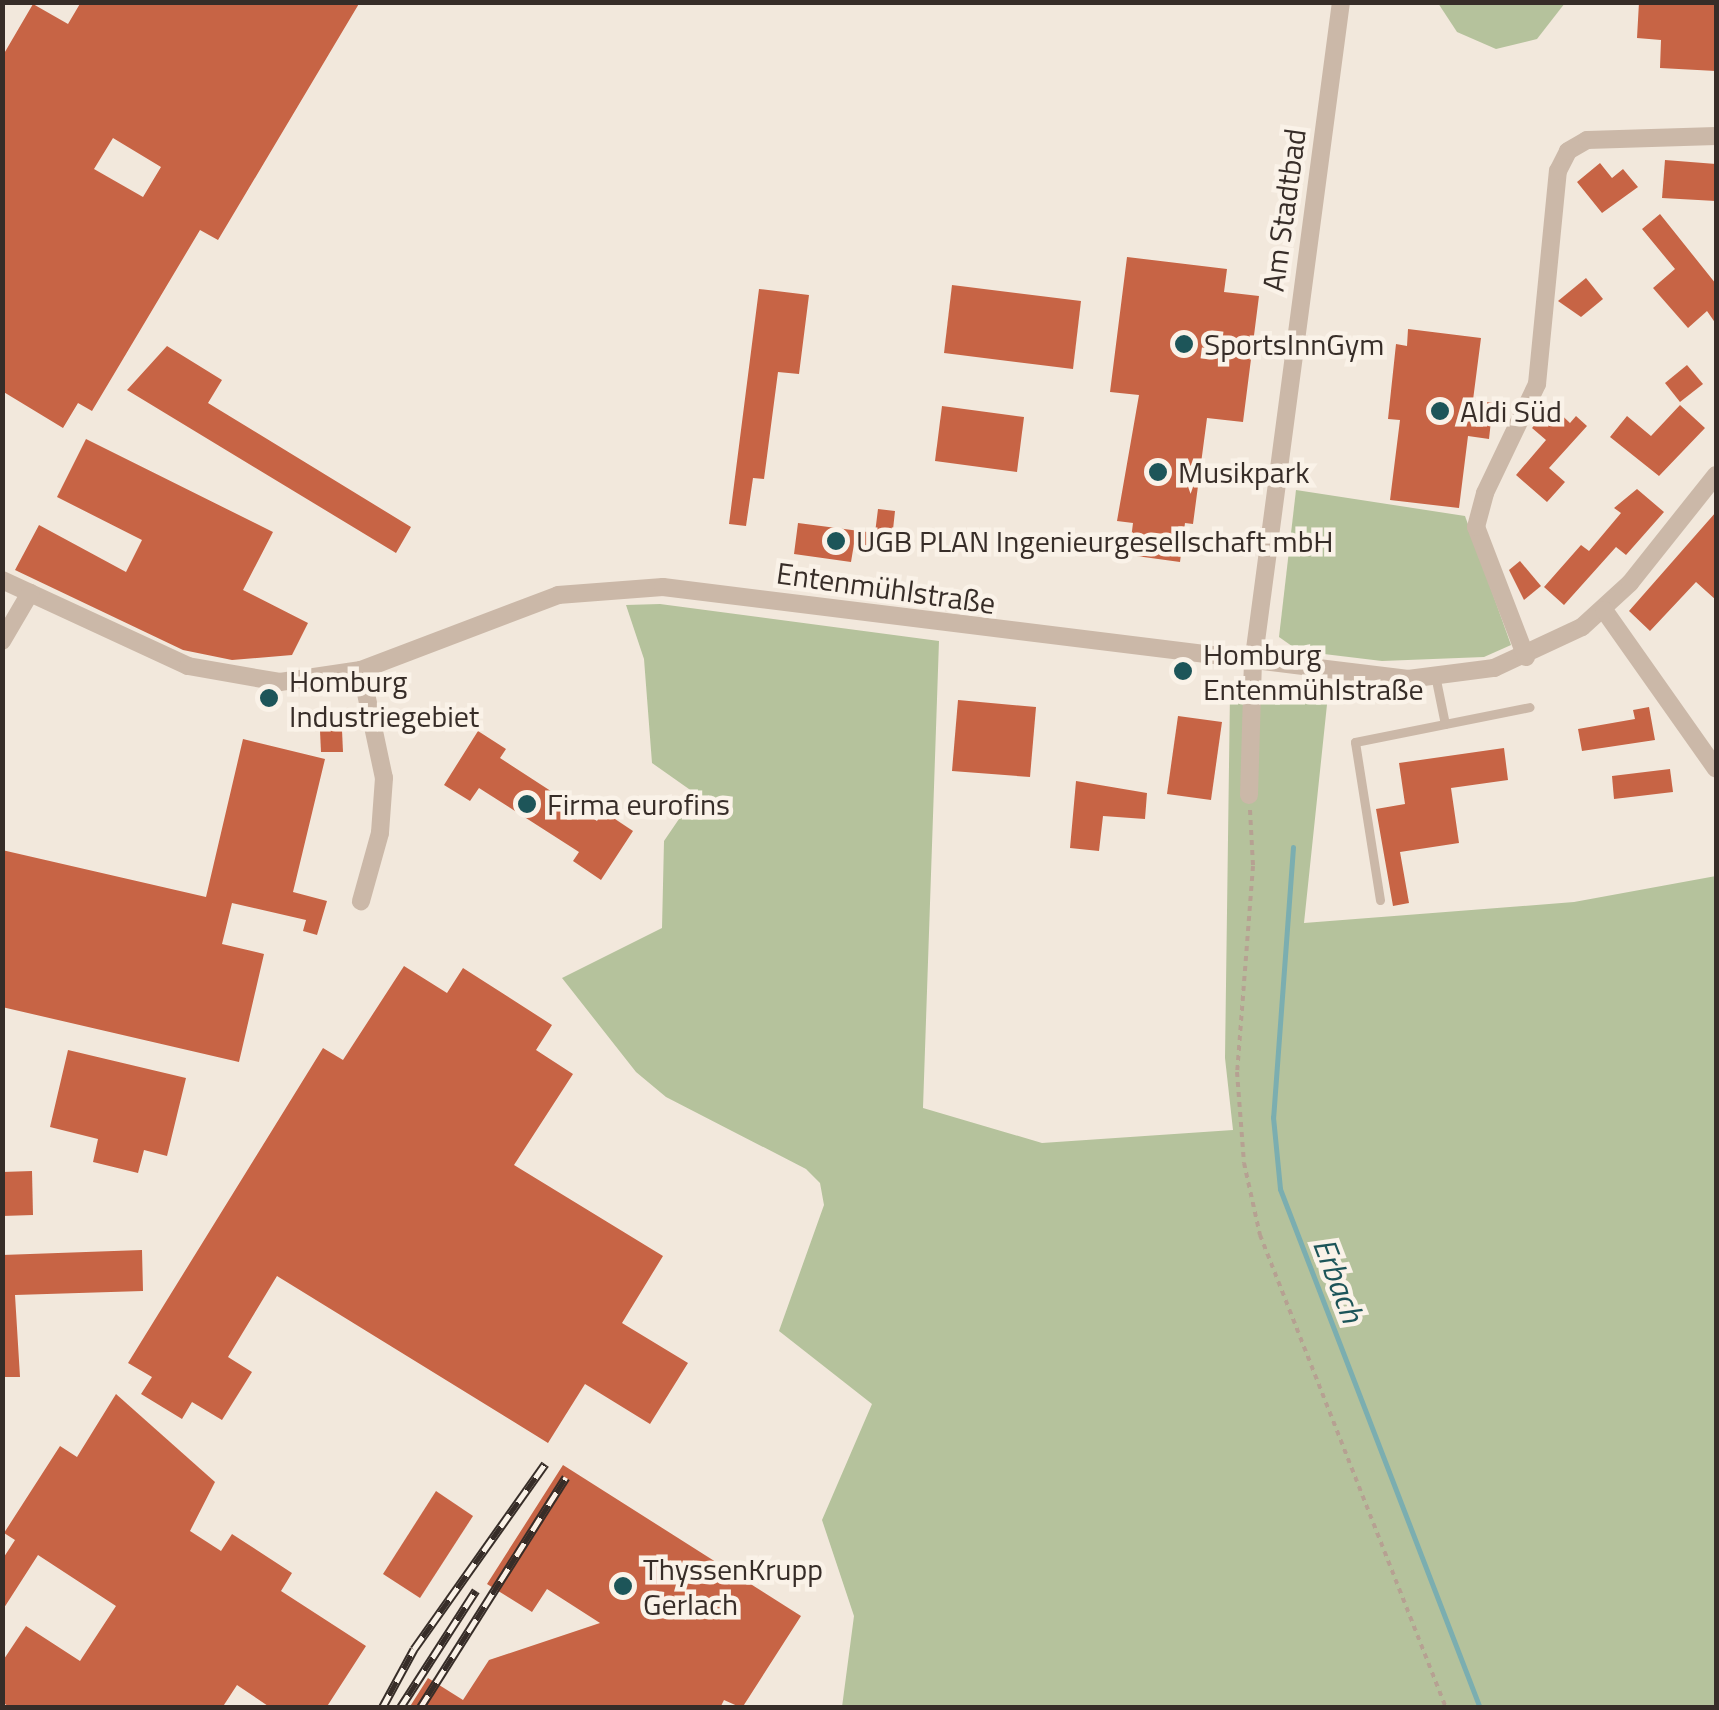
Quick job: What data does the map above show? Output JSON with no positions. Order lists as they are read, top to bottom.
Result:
{
  "streets": {
    "street": ["Am Stadtbad", "Entenmühlstraße"]
  },
  "crossings": [
    ["Am Stadtbad", "Entenmühlstraße"]
  ],
  "water": ["Erbach"],
  "places": [
    "SportsInnGym",
    "Aldi Süd",
    "Musikpark",
    "UGB PLAN Ingenieurgesellschaft mbH",
    "Homburg Entenmühlstraße",
    "Homburg Industriegebiet",
    "Firma eurofins",
    "ThyssenKrupp Gerlach"
  ]
}
